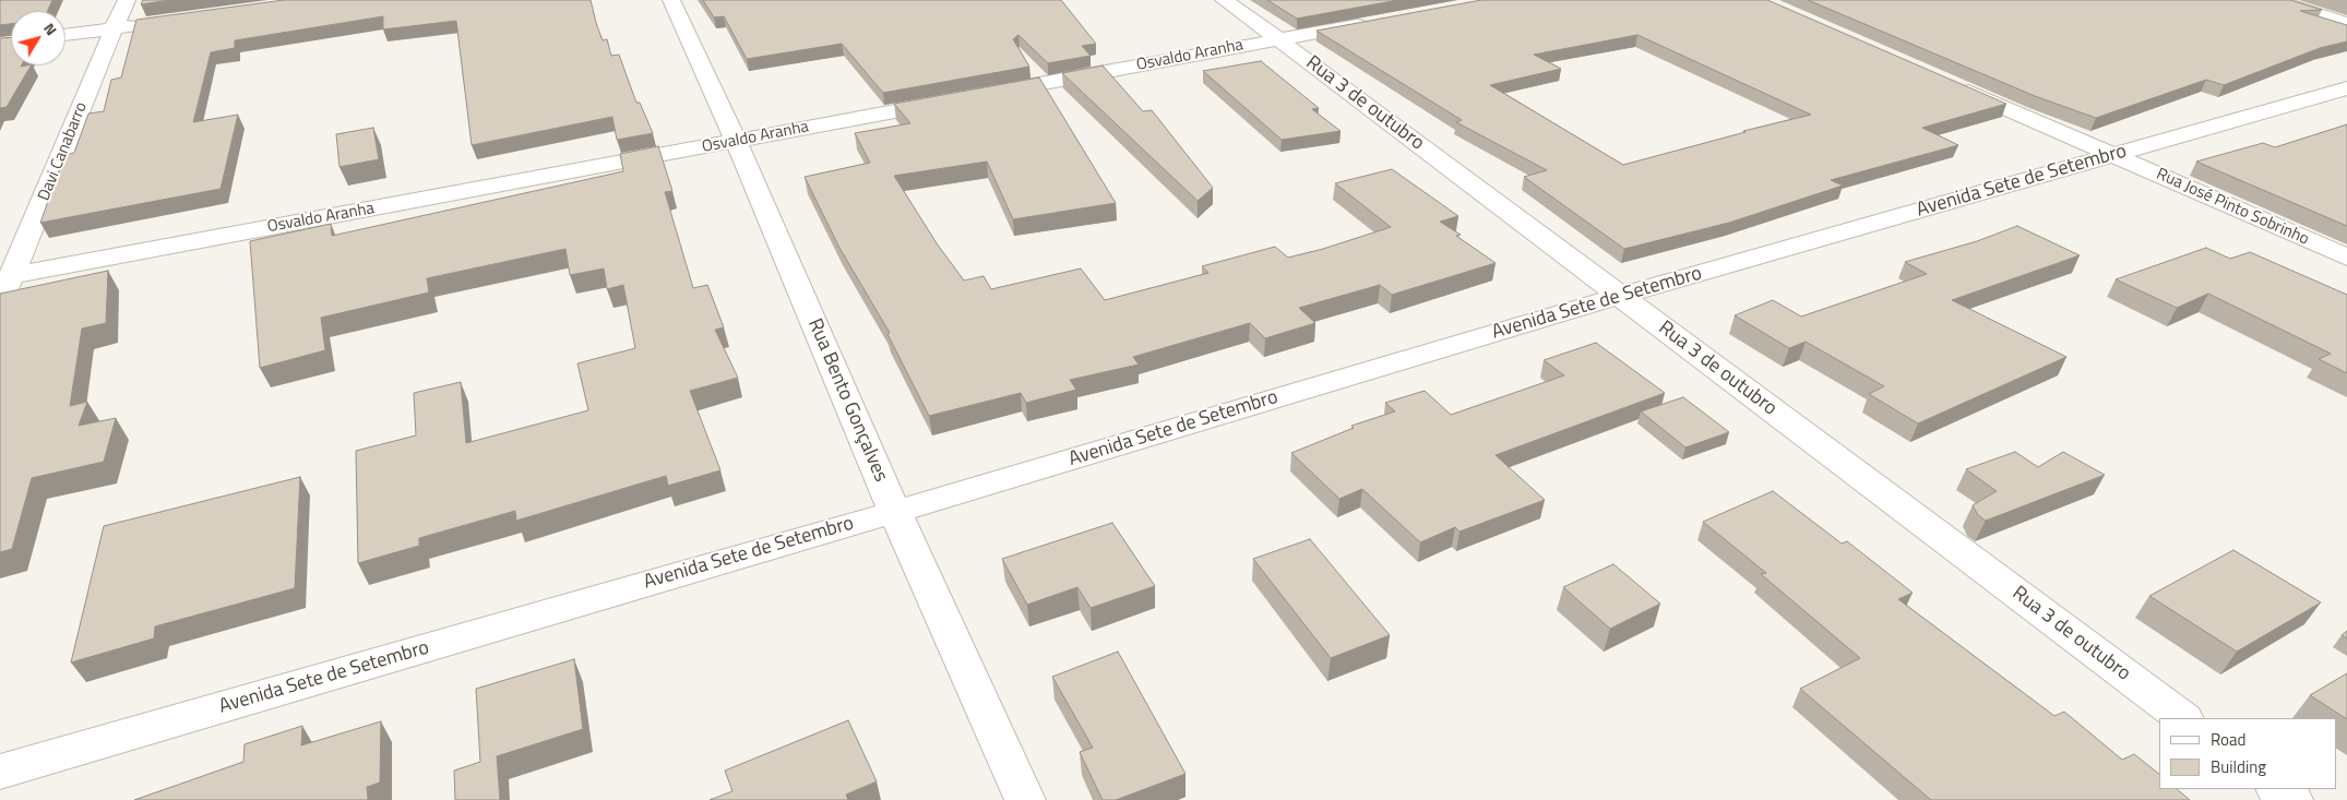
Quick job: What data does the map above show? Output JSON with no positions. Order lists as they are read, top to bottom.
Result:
{
  "streets": {
    "street": [
      "Osvaldo Aranha",
      "Rua 3 de outubro",
      "Davi Canabarro",
      "Avenida Sete de Setembro",
      "Rua José Pinto Sobrinho",
      "Rua Bento Gonçalves"
    ]
  },
  "crossings": [
    ["Osvaldo Aranha", "Rua 3 de outubro"],
    ["Osvaldo Aranha", "Davi Canabarro"],
    ["Osvaldo Aranha", "Rua Bento Gonçalves"],
    ["Rua 3 de outubro", "Avenida Sete de Setembro"],
    ["Avenida Sete de Setembro", "Rua José Pinto Sobrinho"],
    ["Avenida Sete de Setembro", "Rua Bento Gonçalves"]
  ],
  "legend": ["Road", "Building"],
  "north": "top right"
}
